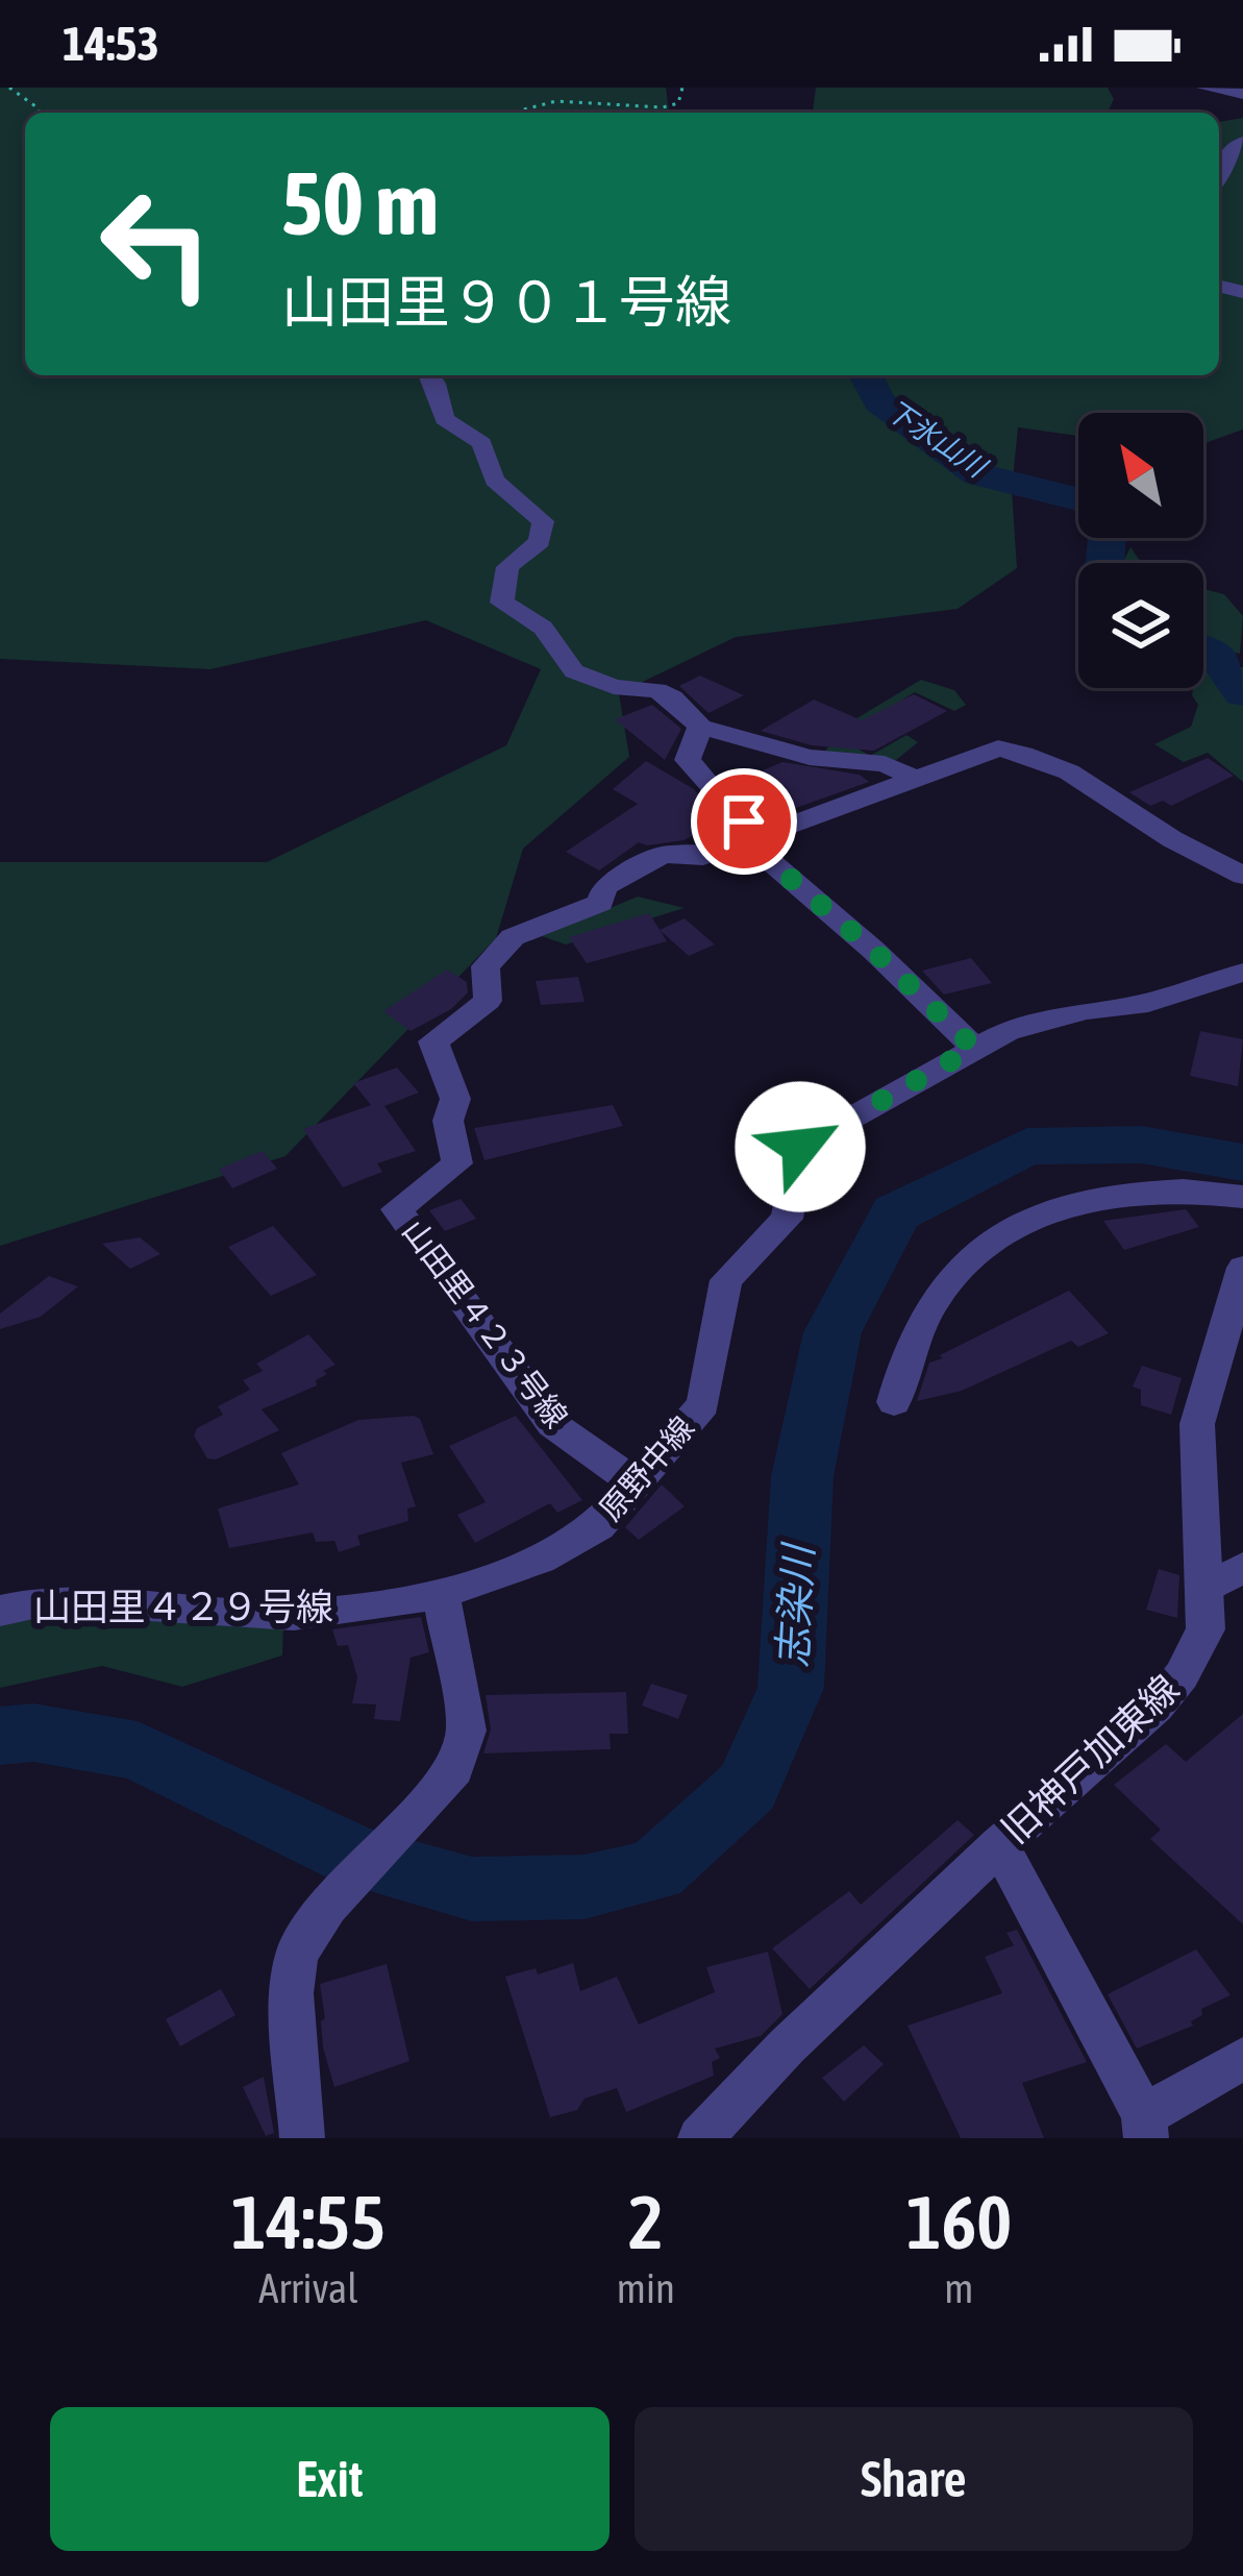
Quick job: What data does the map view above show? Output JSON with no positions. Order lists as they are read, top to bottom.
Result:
{
  "streets": {
    "street": [
      "山田里４２３号線",
      "原野中線",
      "山田里４２９号線",
      "旧神戸加東線"
    ]
  },
  "crossings": [
    ["山田里４２３号線", "原野中線"],
    ["原野中線", "山田里４２９号線"]
  ],
  "water": ["下氷山川", "志染川"],
  "north": "top left",
  "page": {
    "status": "14:53",
    "turn": ["50 m", "山田里９０１号線"],
    "eta": [
      "14:55",
      "Arrival",
      "2",
      "min",
      "160",
      "m"
    ],
    "buttons": ["Exit", "Share"]
  }
}
